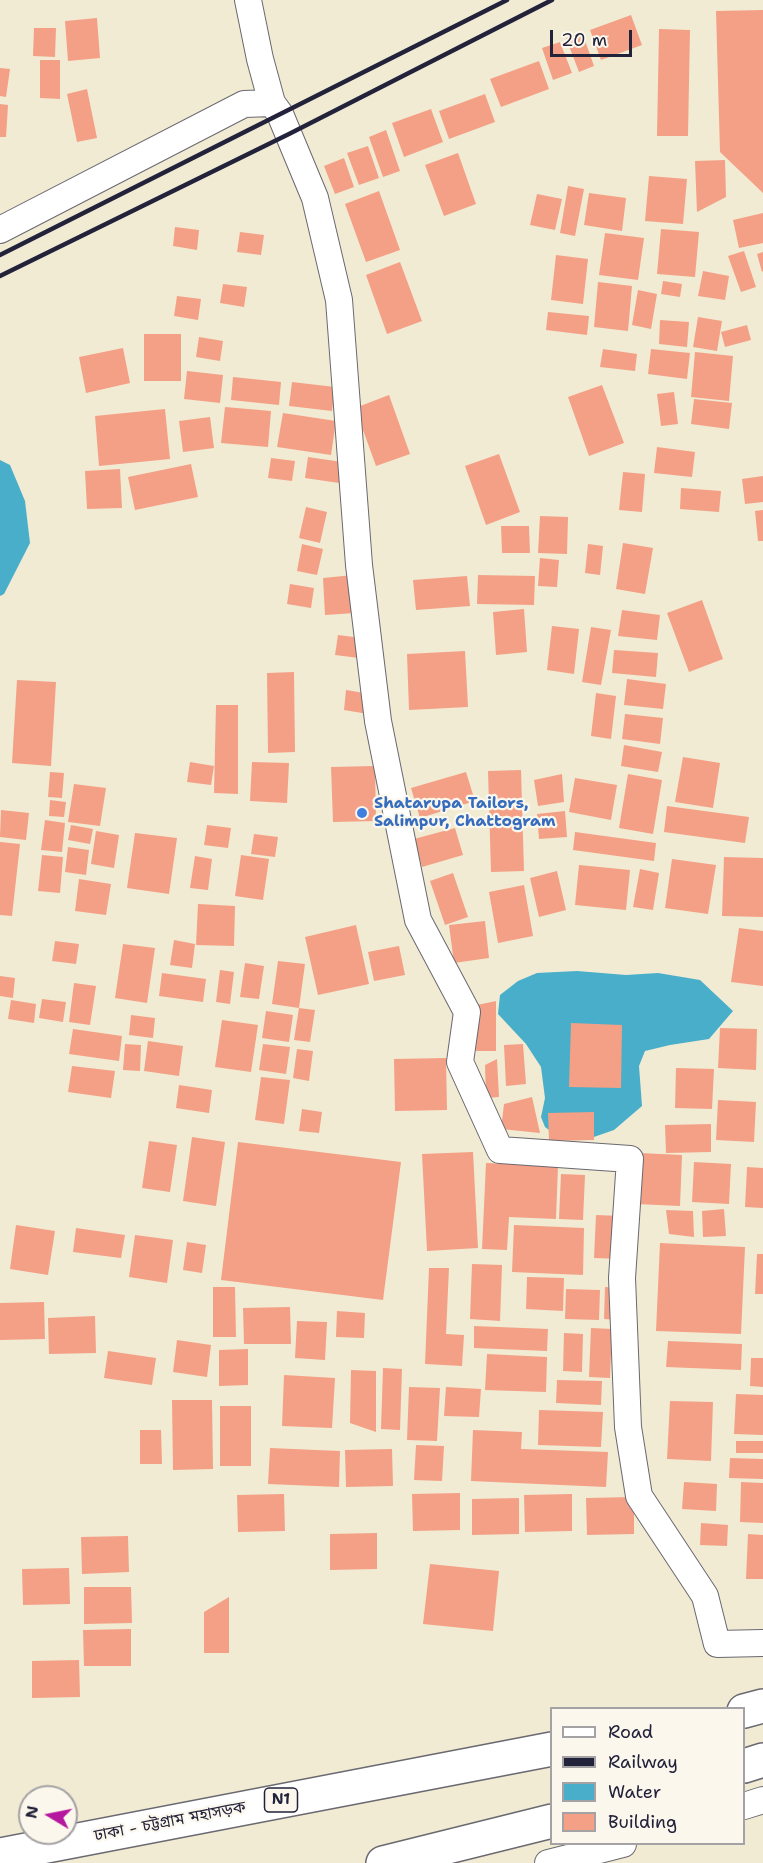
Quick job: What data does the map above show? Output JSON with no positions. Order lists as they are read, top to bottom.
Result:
{
  "streets": {
    "highway": ["N1", "ঢাকা - চট্টগ্রাম মহাসড়ক"]
  },
  "places": ["Shatarupa Tailors, Salimpur, Chattogram"],
  "legend": [
    "Road",
    "Railway",
    "Water",
    "Building"
  ],
  "scale_bar": "20 m",
  "north": "left"
}
